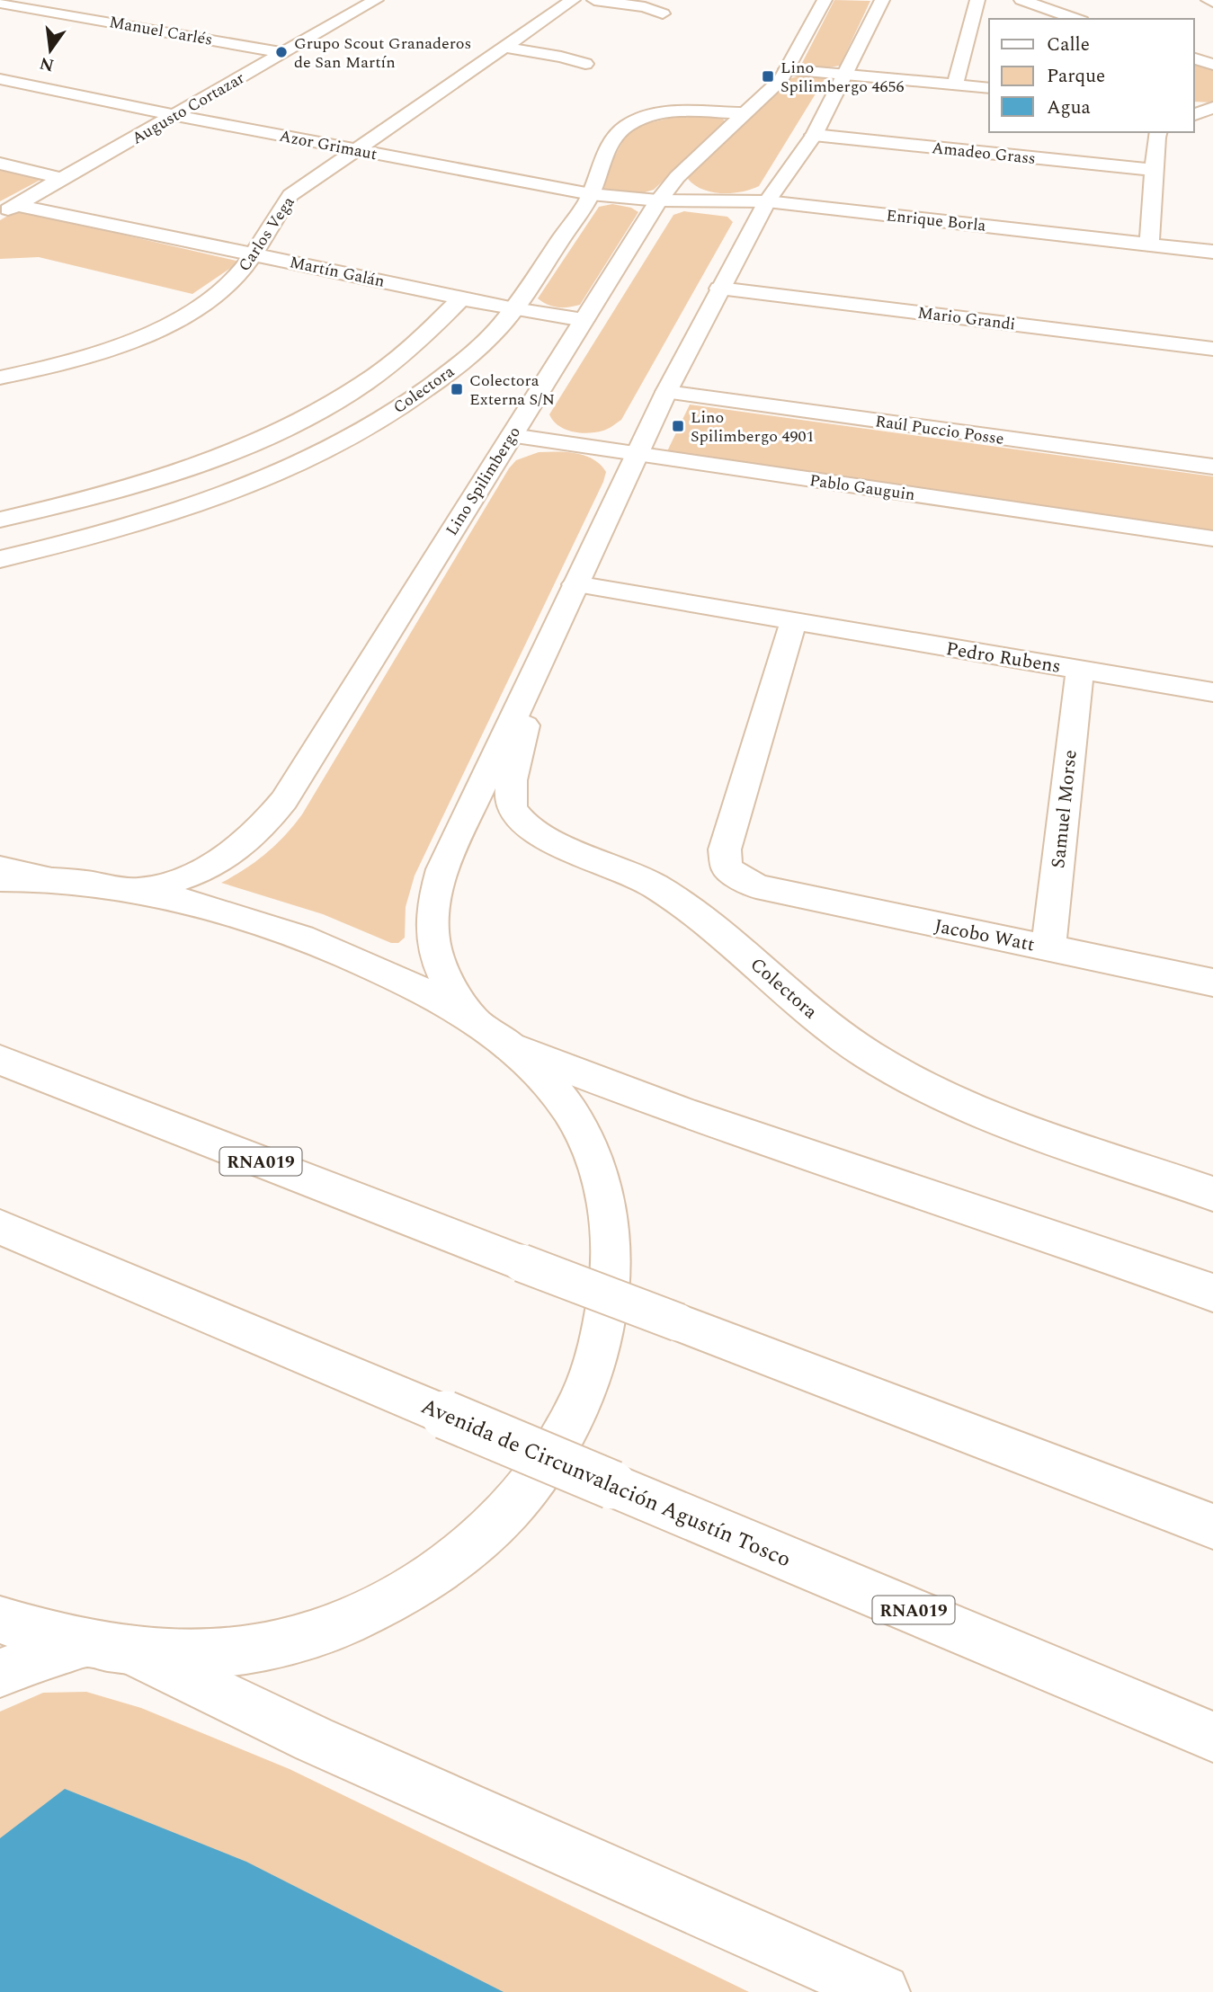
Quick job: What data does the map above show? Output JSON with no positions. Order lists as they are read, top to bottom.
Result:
{
  "streets": {
    "main road": [
      "Manuel Carlés",
      "Augusto Cortazar",
      "Azor Grimaut",
      "Amadeo Grass",
      "Enrique Borla",
      "Carlos Vega",
      "Martín Galán",
      "Mario Grandi",
      "Colectora",
      "Raúl Puccio Posse",
      "Lino Spilimbergo",
      "Pablo Gauguin",
      "Pedro Rubens",
      "Samuel Morse",
      "Jacobo Watt",
      "RNA019",
      "Avenida de Circunvalación Agustín Tosco"
    ]
  },
  "crossings": [
    ["Manuel Carlés", "Augusto Cortazar"],
    ["Augusto Cortazar", "Azor Grimaut"],
    ["Augusto Cortazar", "Martín Galán"],
    ["Azor Grimaut", "Enrique Borla"],
    ["Azor Grimaut", "Carlos Vega"],
    ["Azor Grimaut", "Colectora"],
    ["Azor Grimaut", "Lino Spilimbergo"],
    ["Enrique Borla", "Lino Spilimbergo"],
    ["Carlos Vega", "Martín Galán"],
    ["Martín Galán", "Colectora"],
    ["Martín Galán", "Lino Spilimbergo"],
    ["Colectora", "Lino Spilimbergo"],
    ["Lino Spilimbergo", "Pablo Gauguin"],
    ["Pedro Rubens", "Samuel Morse"],
    ["Pedro Rubens", "Jacobo Watt"],
    ["Samuel Morse", "Jacobo Watt"]
  ],
  "places": {
    "other": ["Grupo Scout Granaderos de San Martín"],
    "transit": ["Lino Spilimbergo 4656", "Colectora Externa S/N", "Lino Spilimbergo 4901"]
  },
  "legend": ["Calle", "Parque", "Agua"],
  "north": "bottom"
}
